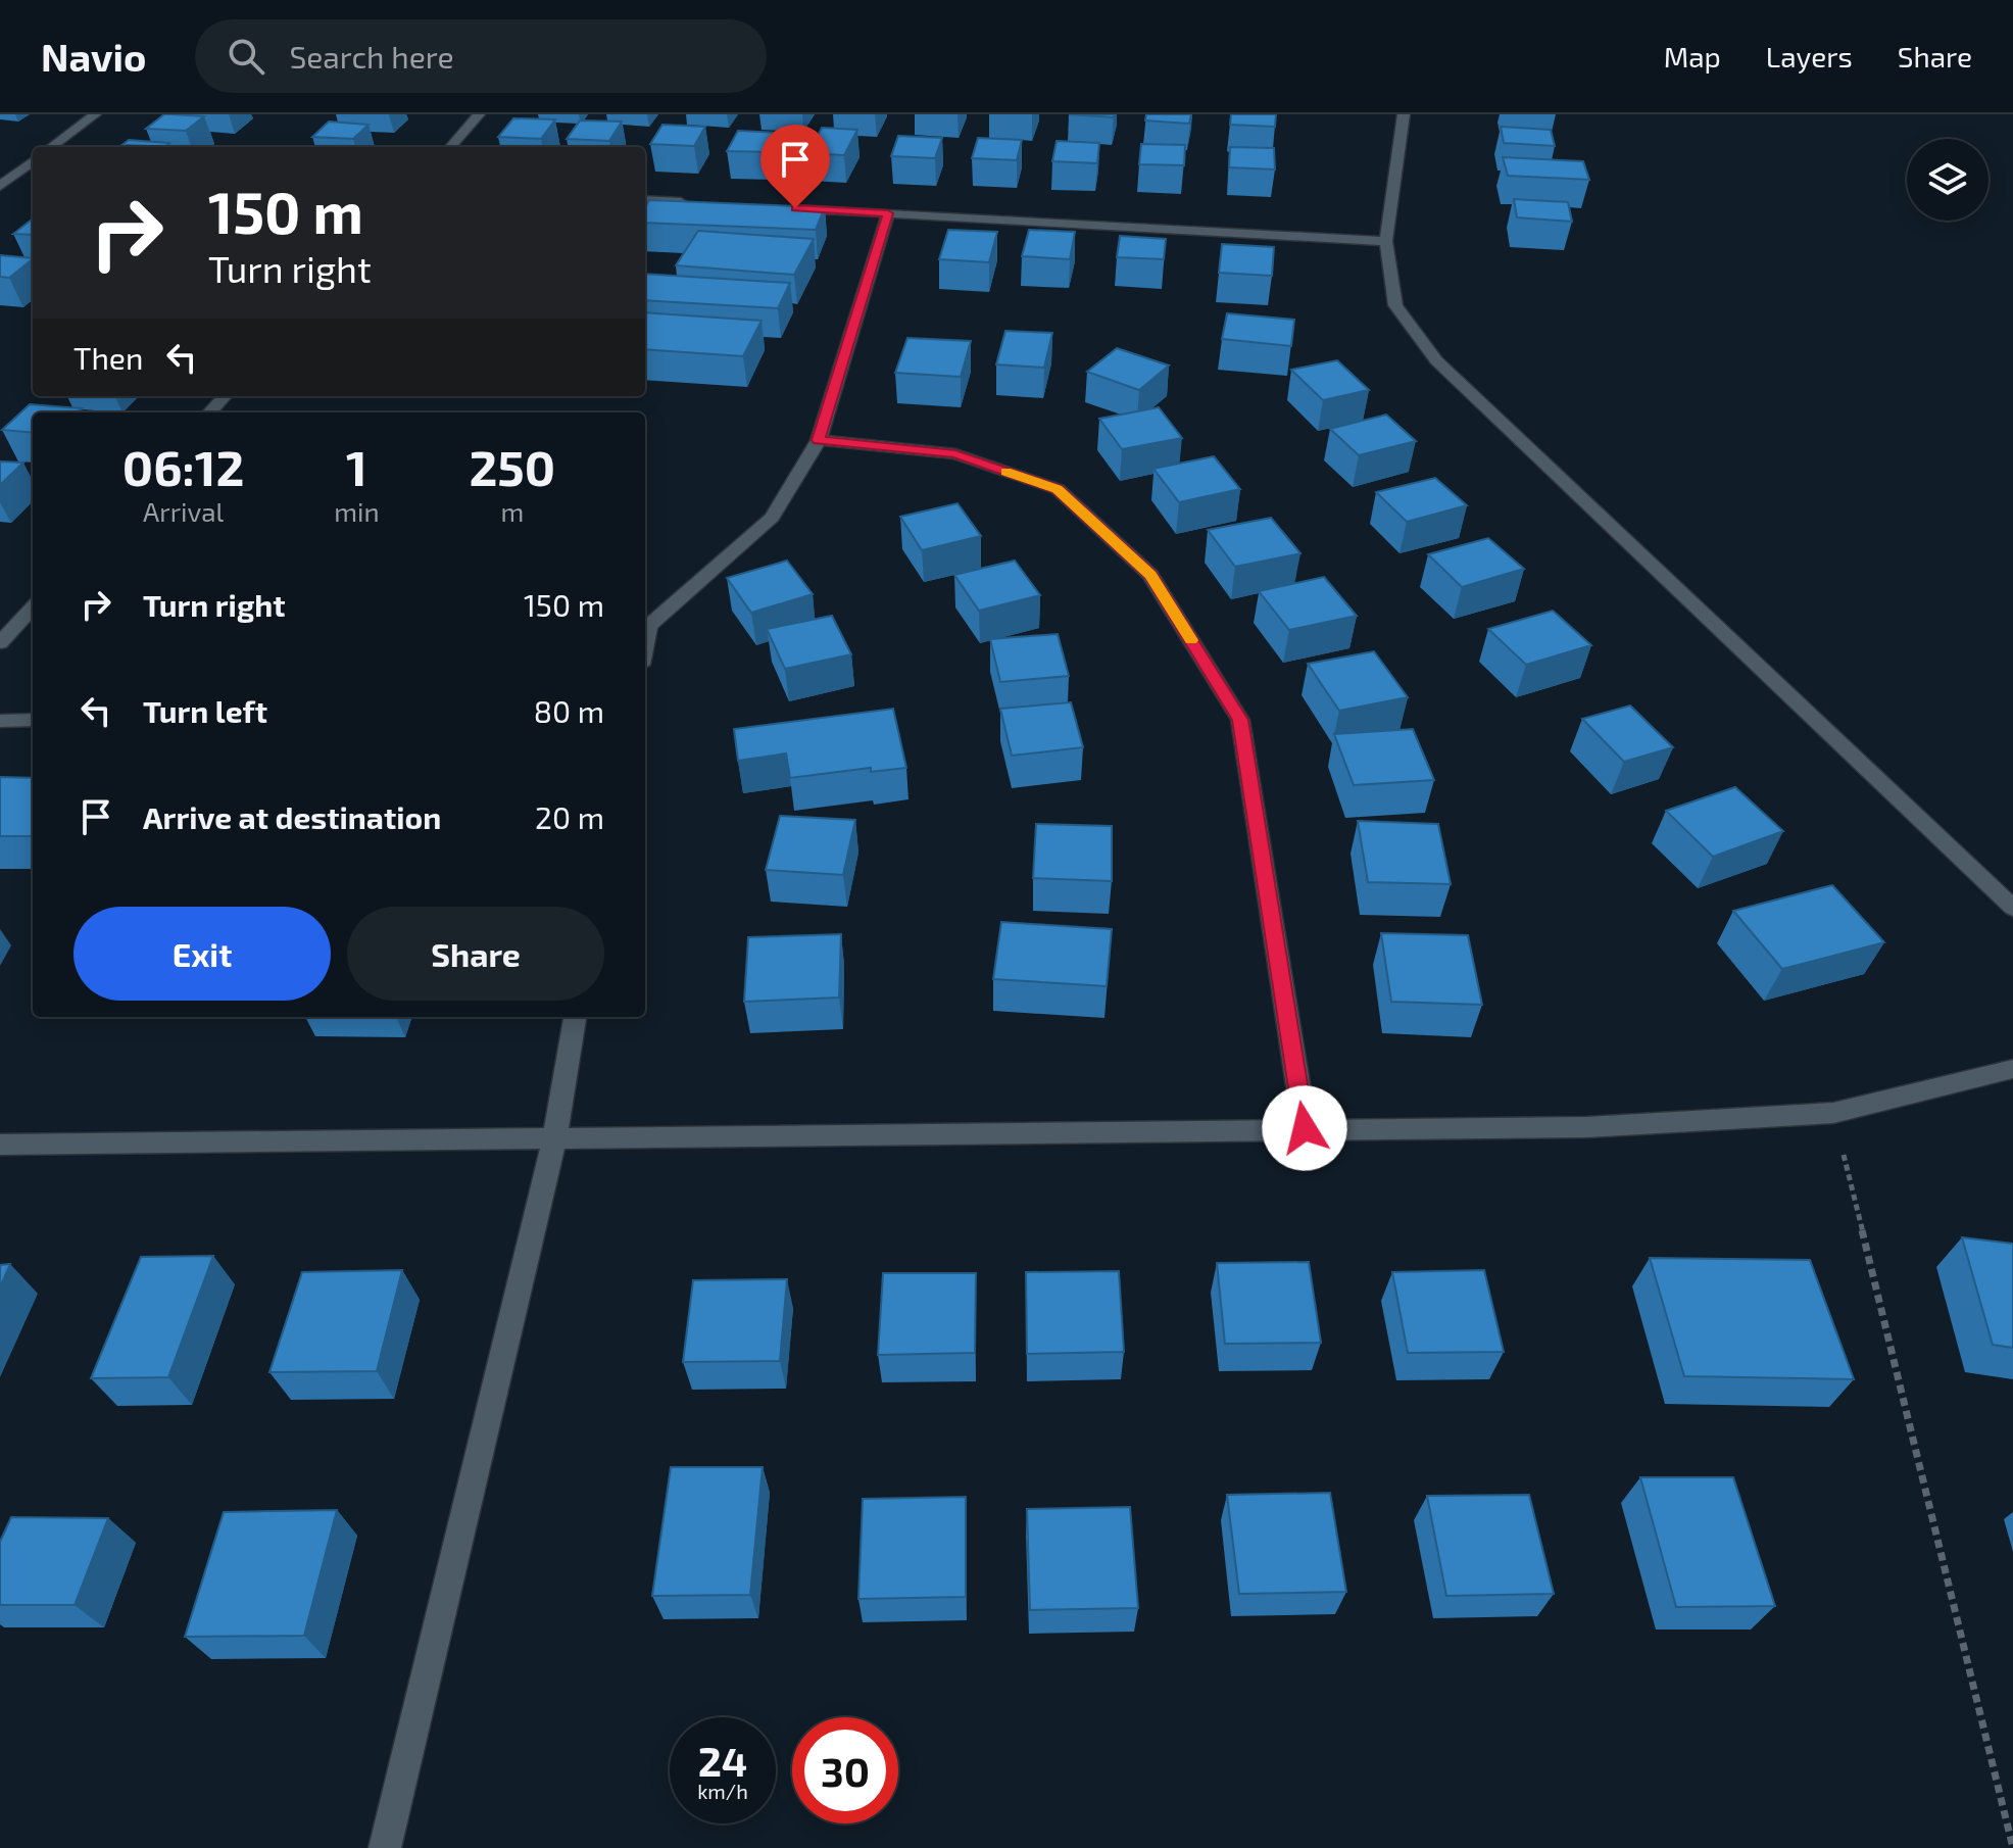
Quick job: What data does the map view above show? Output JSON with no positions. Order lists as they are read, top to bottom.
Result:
{
  "page": {
    "header": "Navio",
    "search": "Search here",
    "nav": ["Map", "Layers", "Share"],
    "turn": ["150 m", "Turn right"],
    "then": "Then",
    "eta": [
      "06:12",
      "Arrival",
      "1",
      "min",
      "250",
      "m"
    ],
    "list": [
      {
        "name": "Turn right",
        "value": "150 m"
      },
      {
        "name": "Turn left",
        "value": "80 m"
      },
      {
        "name": "Arrive at destination",
        "value": "20 m"
      }
    ],
    "buttons": ["Exit", "Share"],
    "speed": "24 km/h",
    "limit": "30"
  }
}
